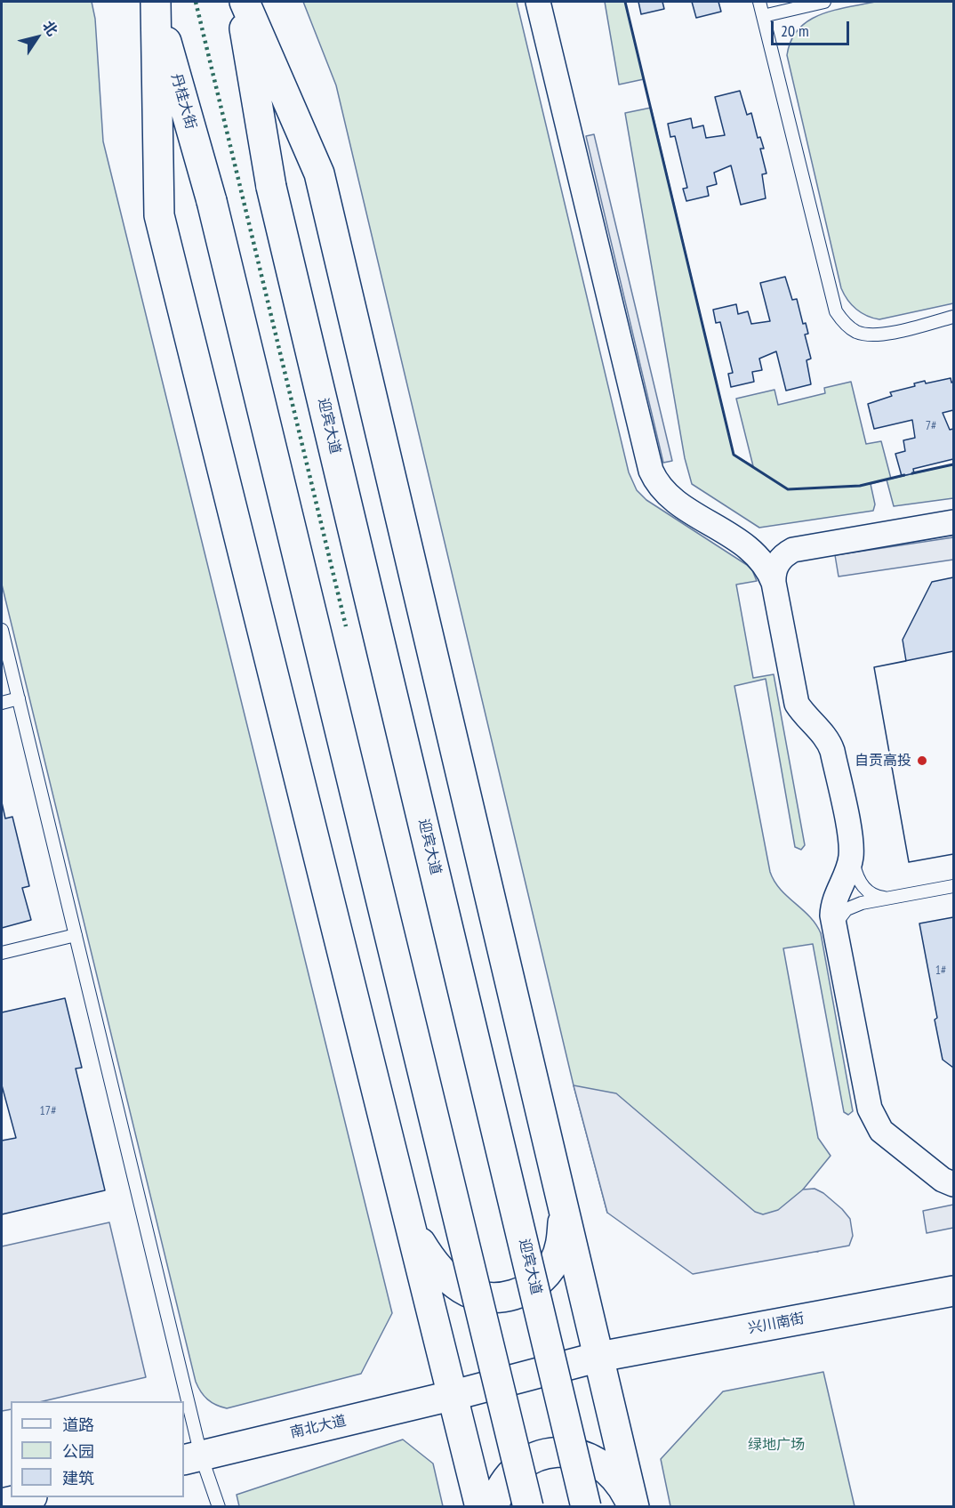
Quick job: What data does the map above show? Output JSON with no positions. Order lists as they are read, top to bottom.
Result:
{
  "streets": {
    "main road": [
      "丹桂大街",
      "迎宾大道",
      "兴川南街",
      "南北大道"
    ]
  },
  "crossings": [
    ["兴川南街", "南北大道"]
  ],
  "parks": ["绿地广场"],
  "places": ["自贡高投"],
  "house_numbers": ["7#", "1#", "17#"],
  "legend": ["道路", "公园", "建筑"],
  "scale_bar": "20 m",
  "north": "top right"
}
